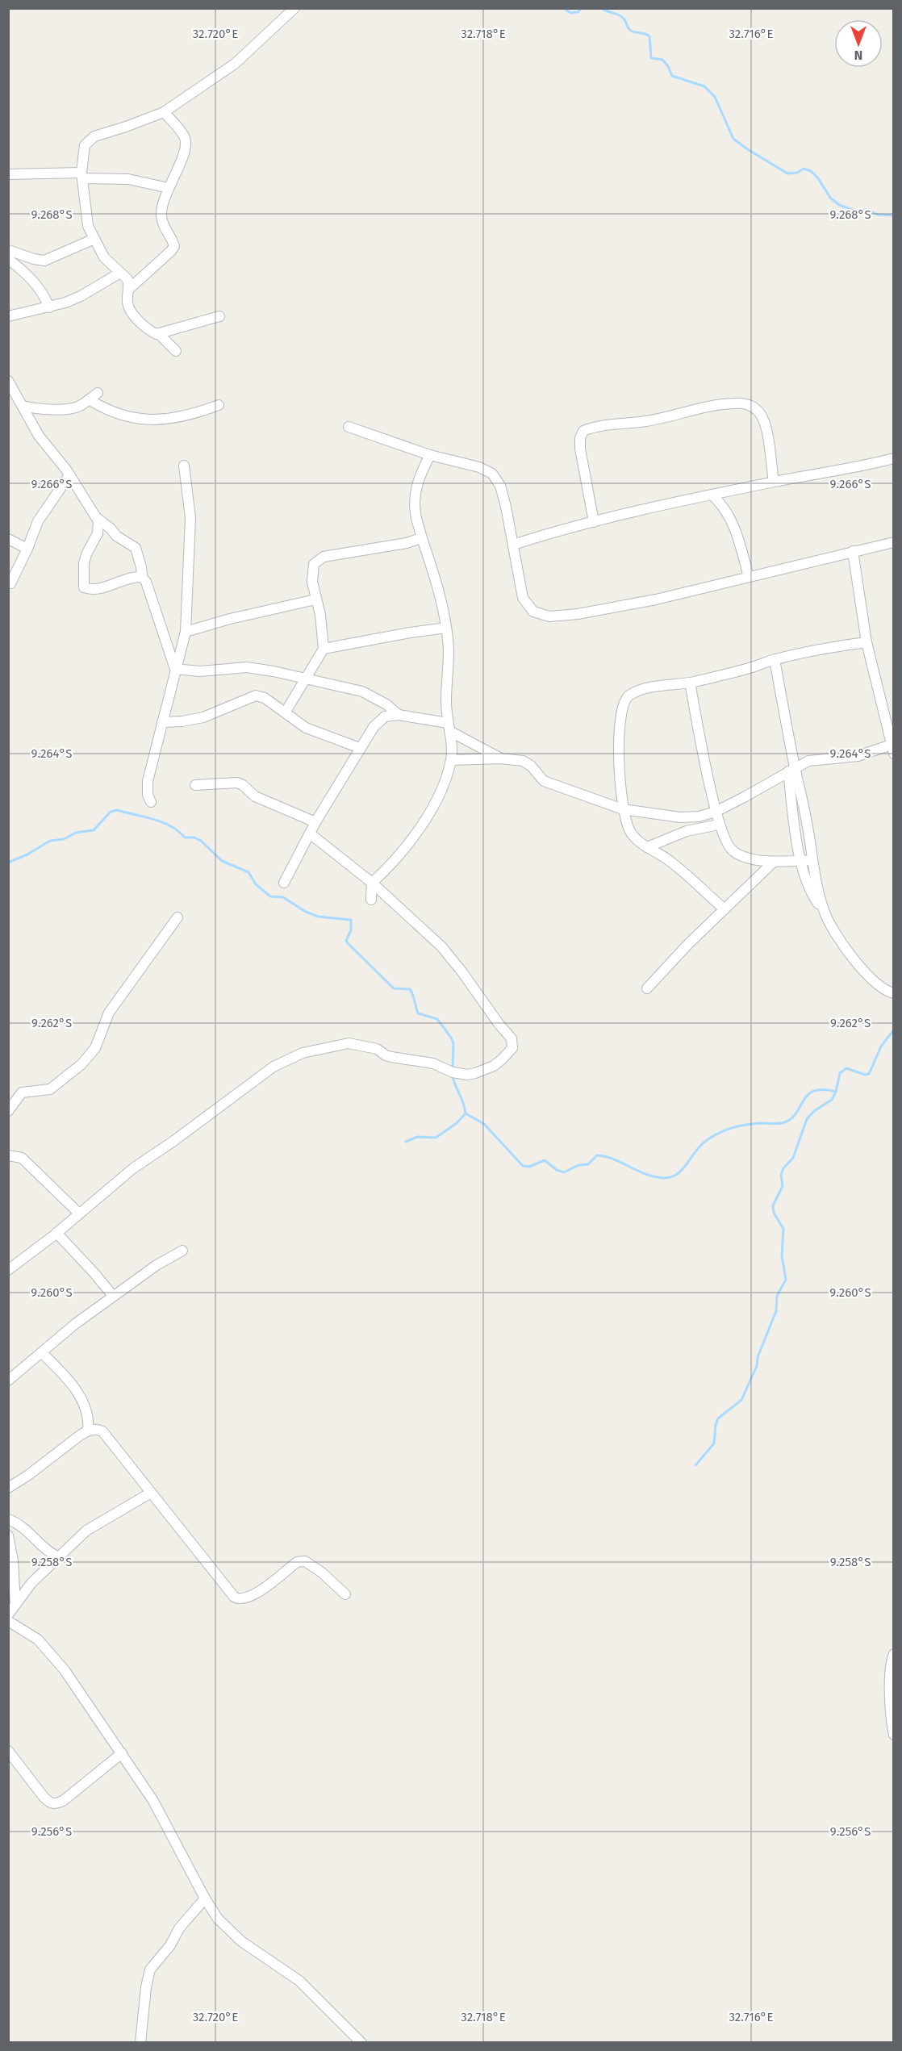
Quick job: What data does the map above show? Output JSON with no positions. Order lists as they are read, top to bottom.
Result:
{
  "north": "bottom",
  "coordinates": [
    "32.720°E",
    "32.718°E",
    "32.716°E",
    "9.268°S",
    "9.266°S",
    "9.264°S",
    "9.262°S",
    "9.260°S",
    "9.258°S",
    "9.256°S"
  ]
}
